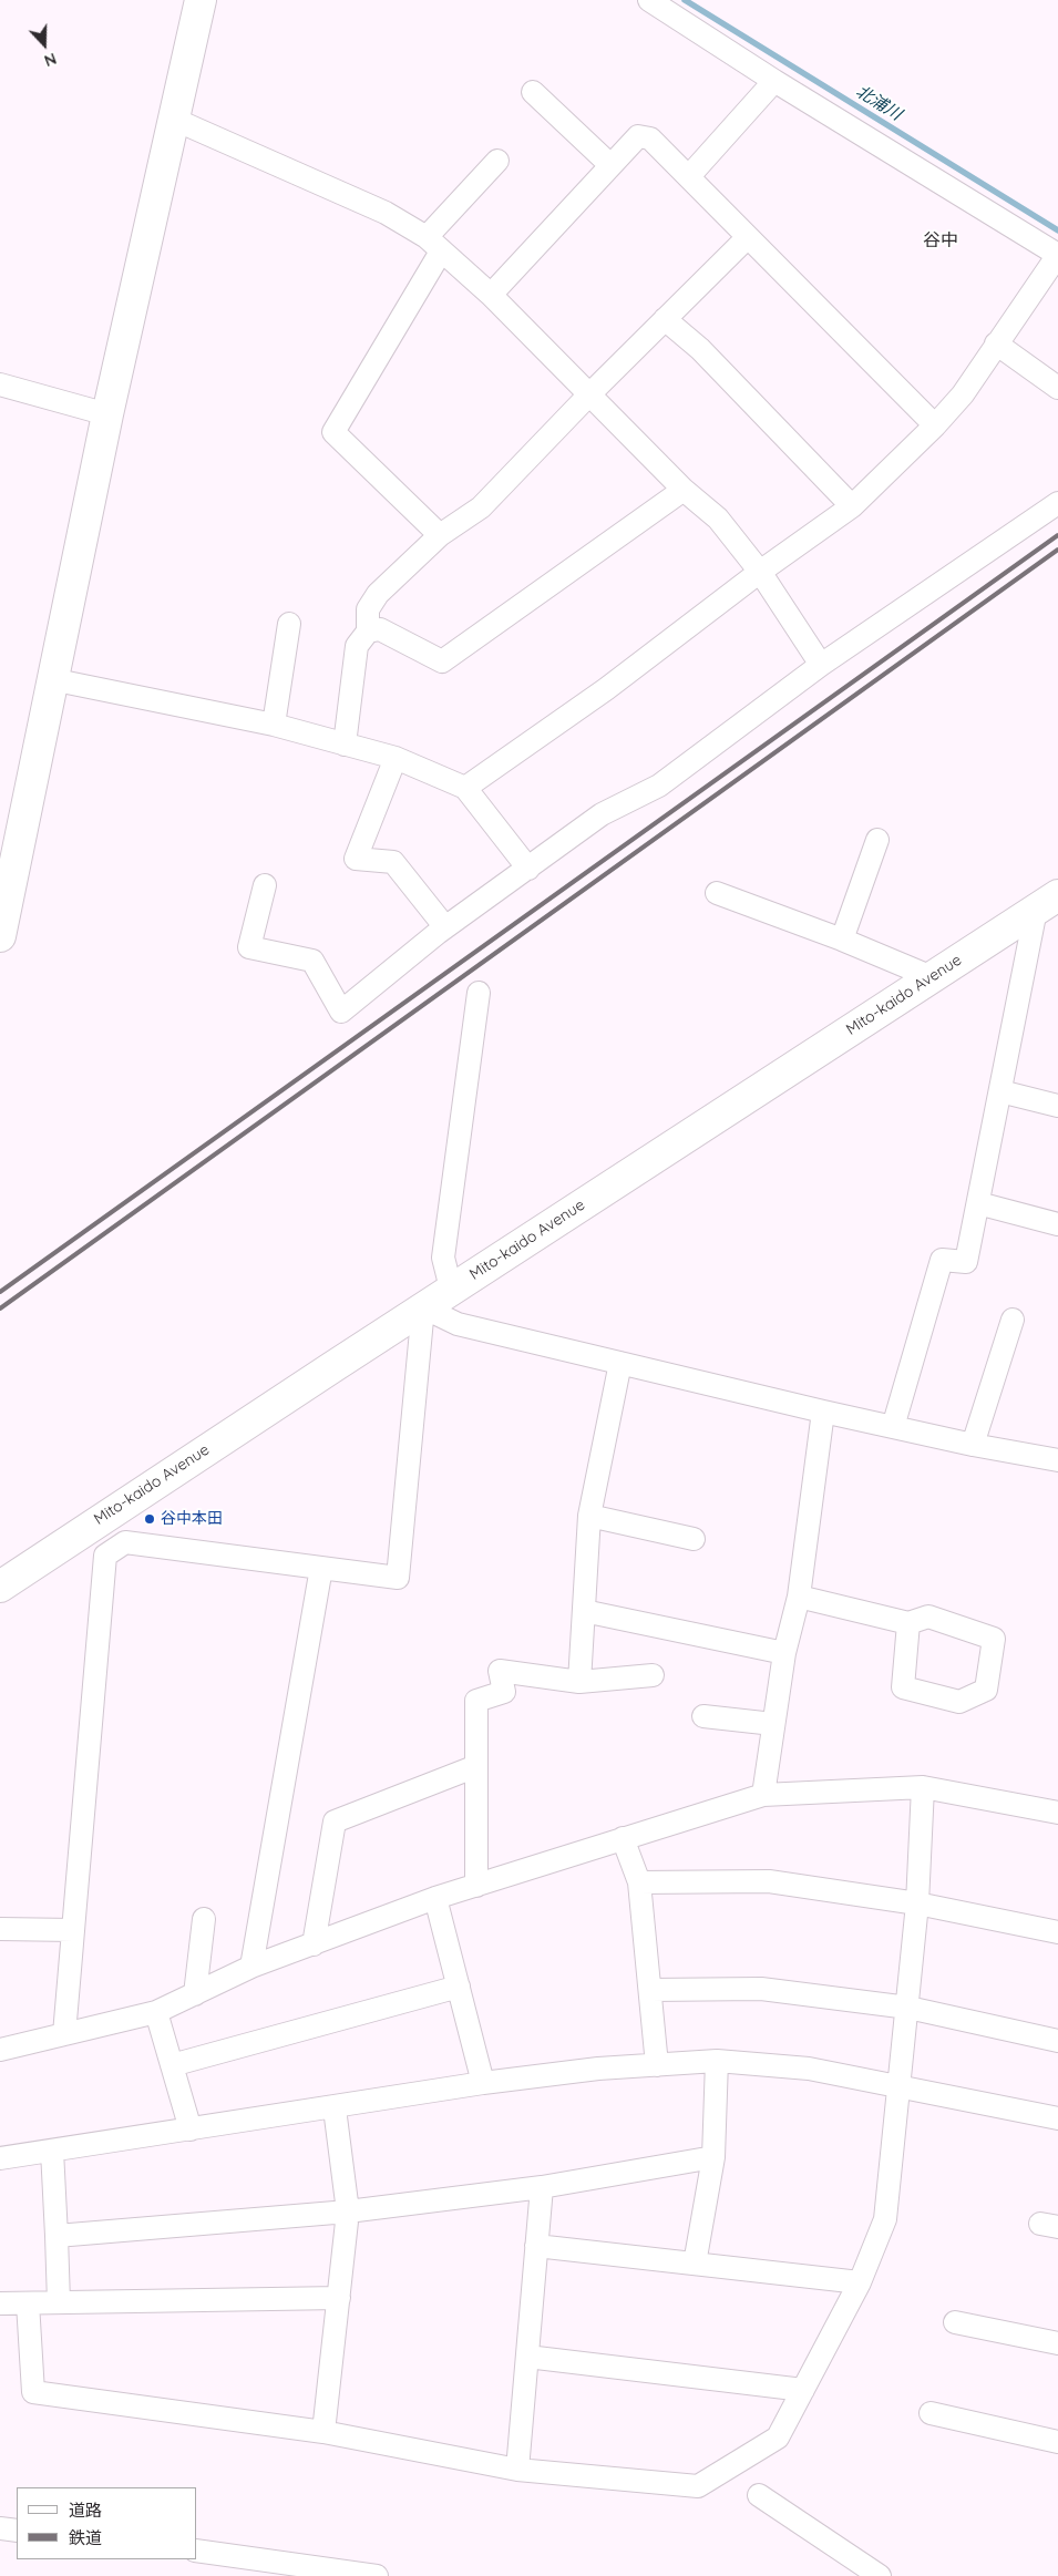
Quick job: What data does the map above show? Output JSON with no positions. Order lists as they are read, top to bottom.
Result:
{
  "streets": {
    "main road": ["Mito-kaido Avenue"]
  },
  "districts": ["谷中"],
  "water": ["北浦川"],
  "places": ["谷中本田"],
  "legend": ["道路", "鉄道"],
  "north": "bottom"
}
